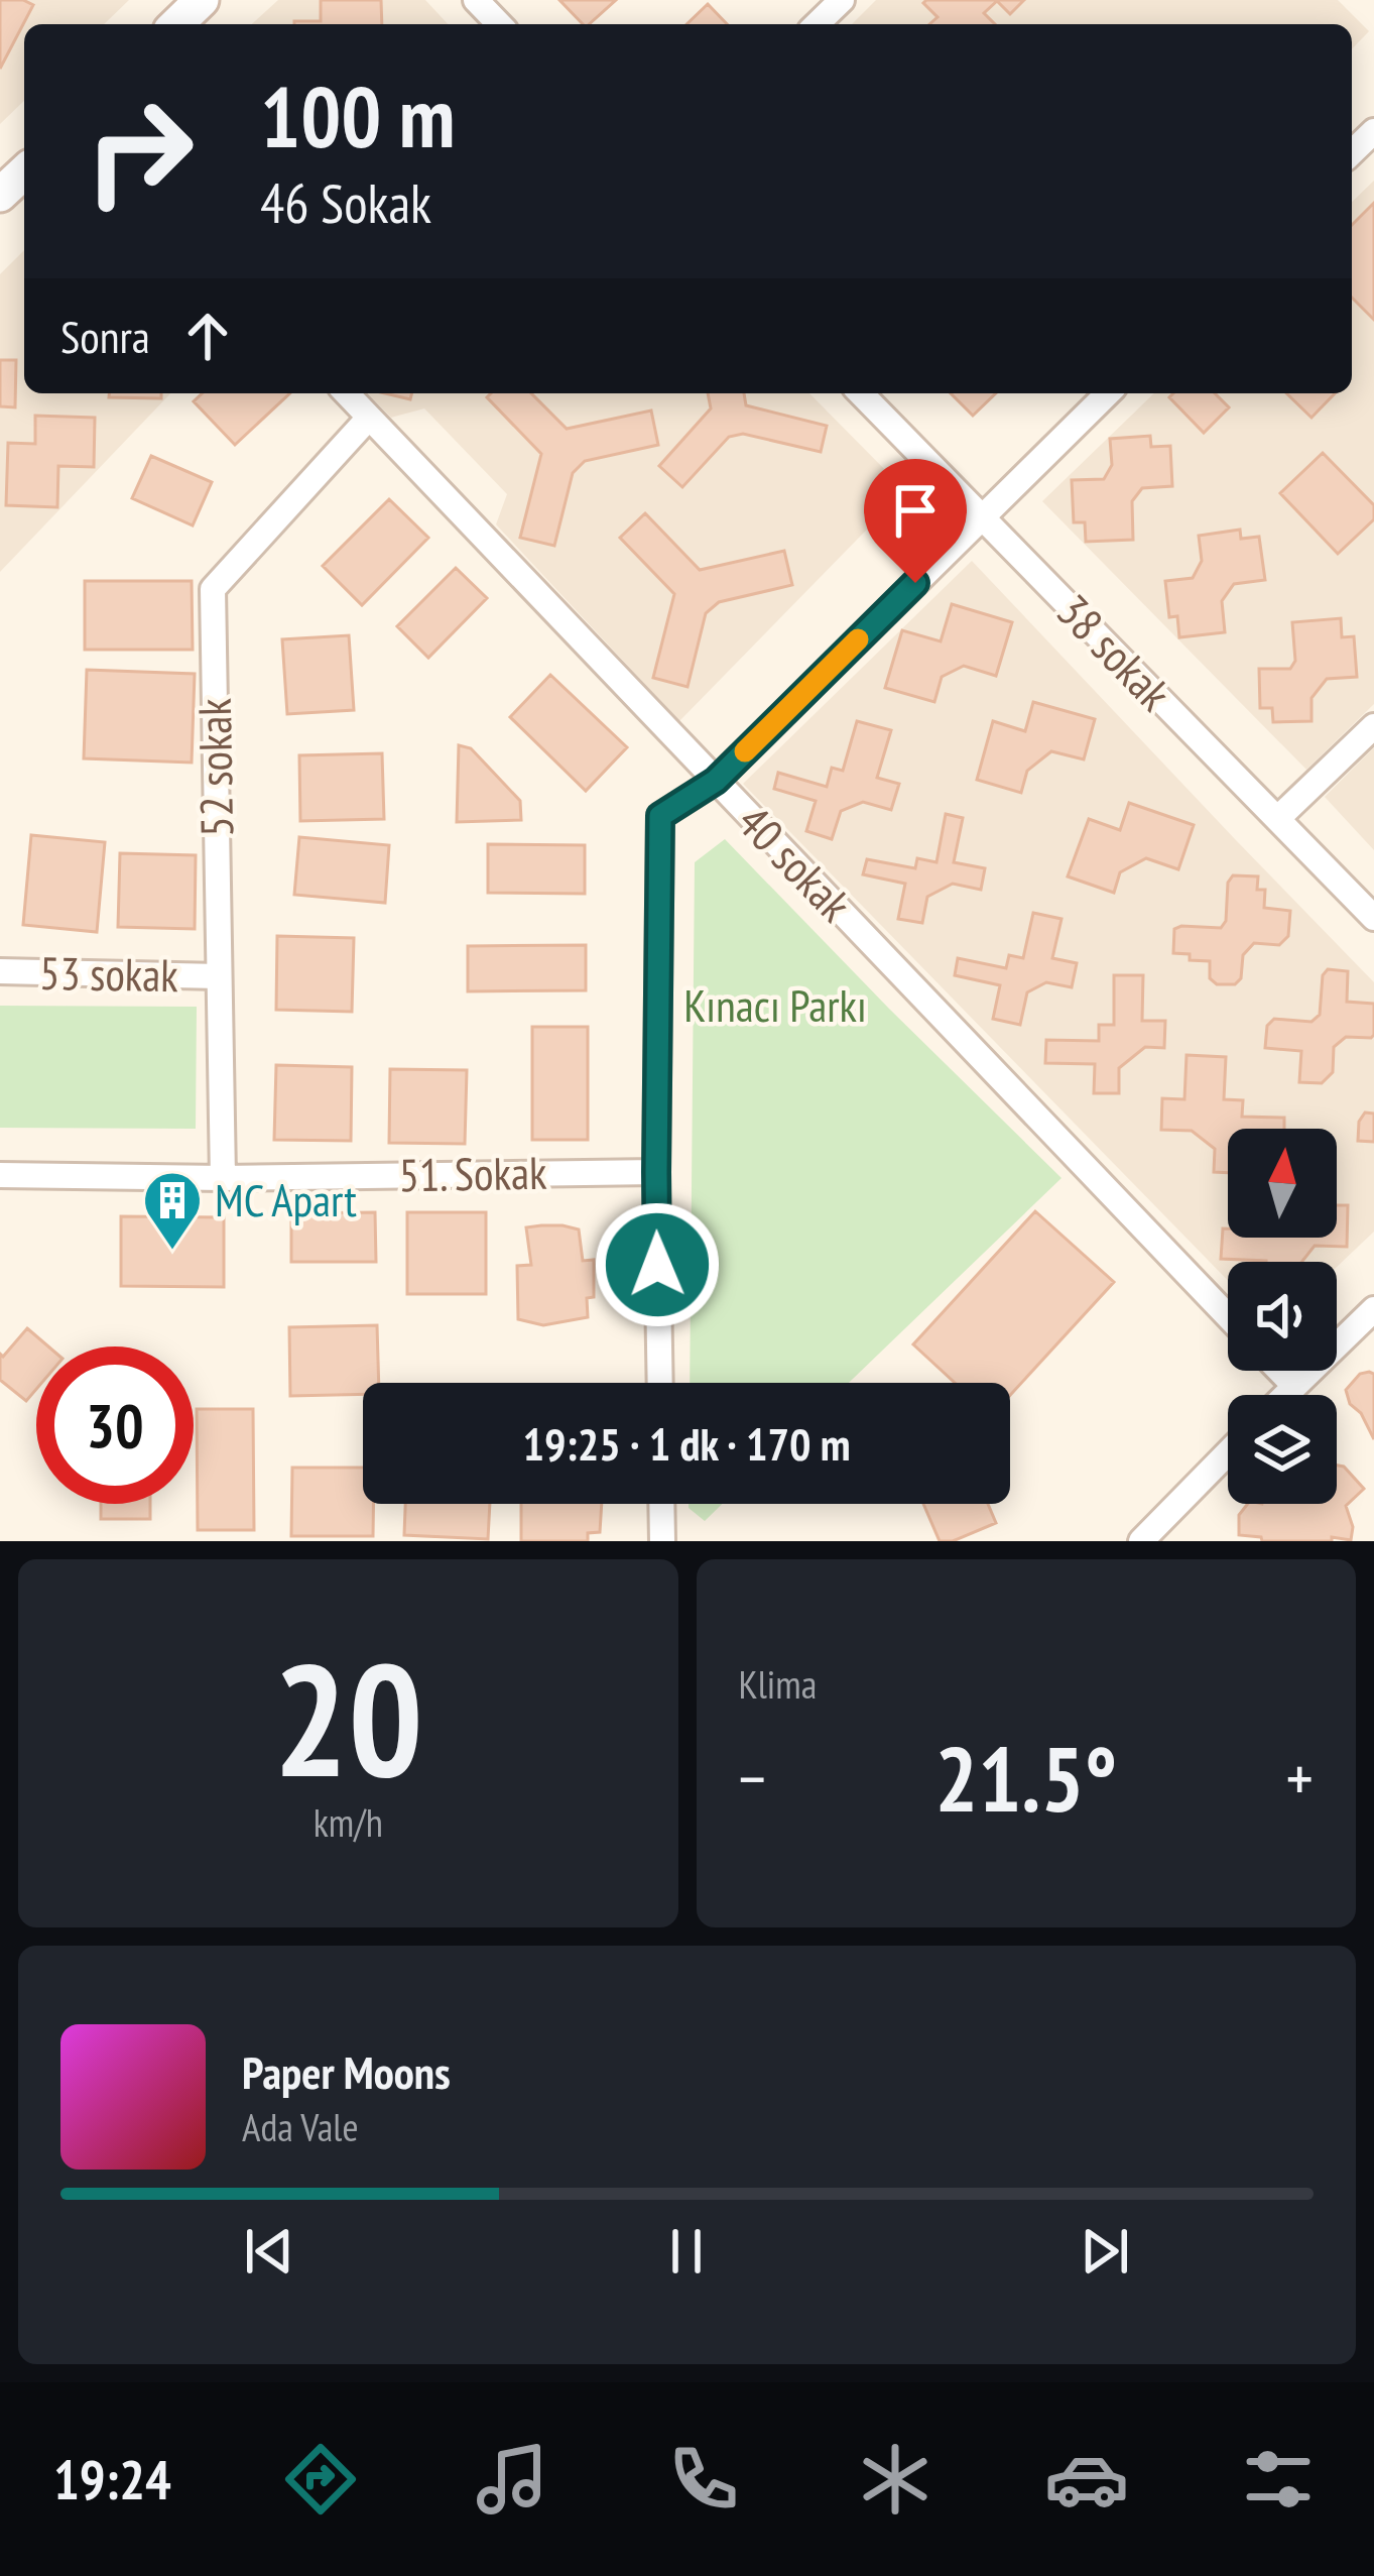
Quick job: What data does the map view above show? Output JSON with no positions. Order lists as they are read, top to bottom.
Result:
{
  "streets": {
    "street": [
      "38 sokak",
      "52 sokak",
      "40 sokak",
      "53 sokak",
      "51. Sokak"
    ]
  },
  "crossings": [
    ["52 sokak", "40 sokak"],
    ["52 sokak", "53 sokak"],
    ["52 sokak", "51. Sokak"]
  ],
  "parks": ["Kınacı Parkı"],
  "places": {
    "building": ["MC Apart"]
  },
  "north": "top",
  "page": {
    "turn": ["100 m", "46 Sokak"],
    "then": "Sonra",
    "limit": "30",
    "trip": "19:25 · 1 dk · 170 m",
    "tile": [
      ["20", "km/h"],
      "Klima"
    ],
    "heat": ["−", "21.5°", "+"],
    "song": ["Paper Moons", "Ada Vale"],
    "tabs": "19:24"
  }
}
